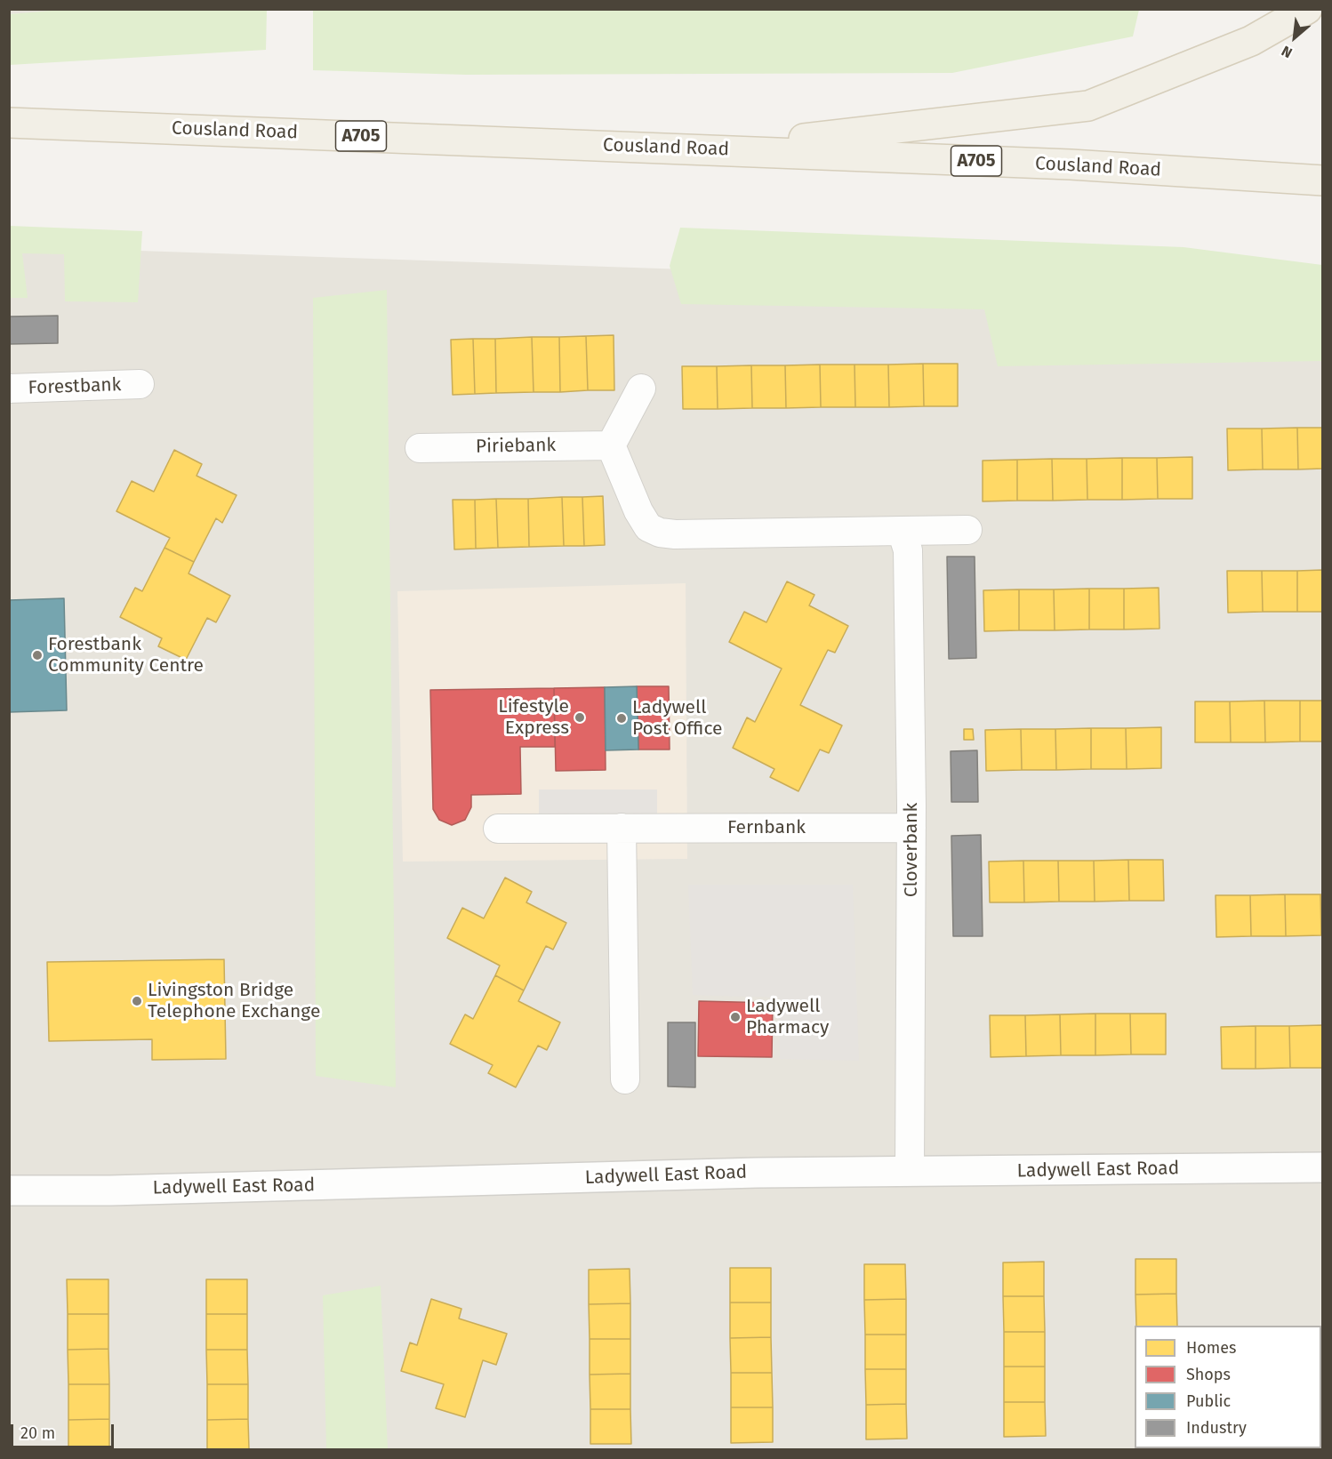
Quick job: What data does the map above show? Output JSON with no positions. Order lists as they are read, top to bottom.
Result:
{
  "streets": {
    "main road": ["Cousland Road", "A705"],
    "street": [
      "Forestbank",
      "Piriebank",
      "Fernbank",
      "Cloverbank",
      "Ladywell East Road"
    ]
  },
  "crossings": [
    ["Fernbank", "Cloverbank"],
    ["Cloverbank", "Ladywell East Road"]
  ],
  "places": [
    "Forestbank Community Centre",
    "Lifestyle Express",
    "Ladywell Post Office",
    "Livingston Bridge Telephone Exchange",
    "Ladywell Pharmacy"
  ],
  "legend": [
    "Homes",
    "Shops",
    "Public",
    "Industry"
  ],
  "scale_bar": "20 m",
  "north": "bottom left"
}
